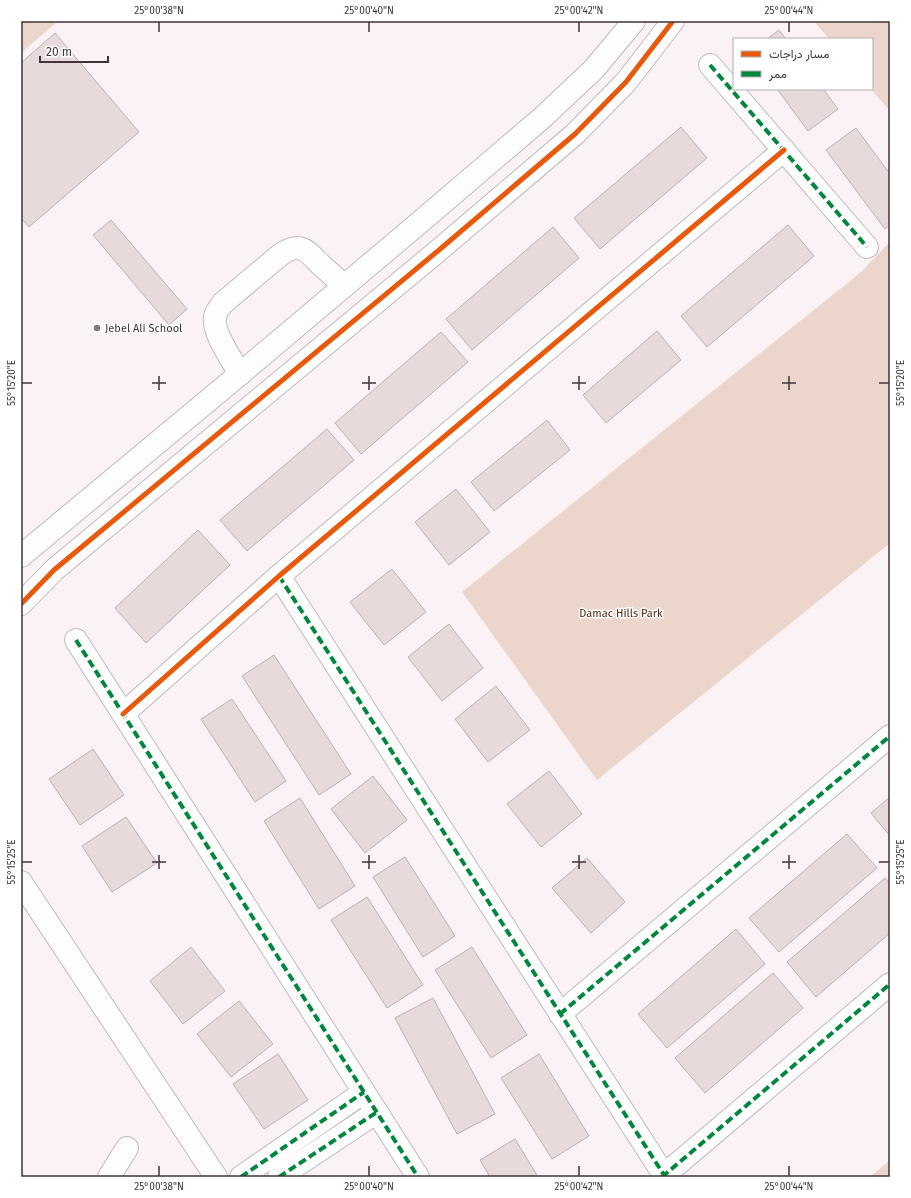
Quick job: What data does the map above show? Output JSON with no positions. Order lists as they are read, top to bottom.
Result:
{
  "parks": ["Damac Hills Park"],
  "places": ["Jebel Ali School"],
  "legend": ["مسار دراجات", "ممر"],
  "scale_bar": "20 m",
  "coordinates": [
    "25°00'38\"N",
    "25°00'40\"N",
    "25°00'42\"N",
    "25°00'44\"N",
    "55°15'20\"E",
    "55°15'25\"E"
  ]
}
